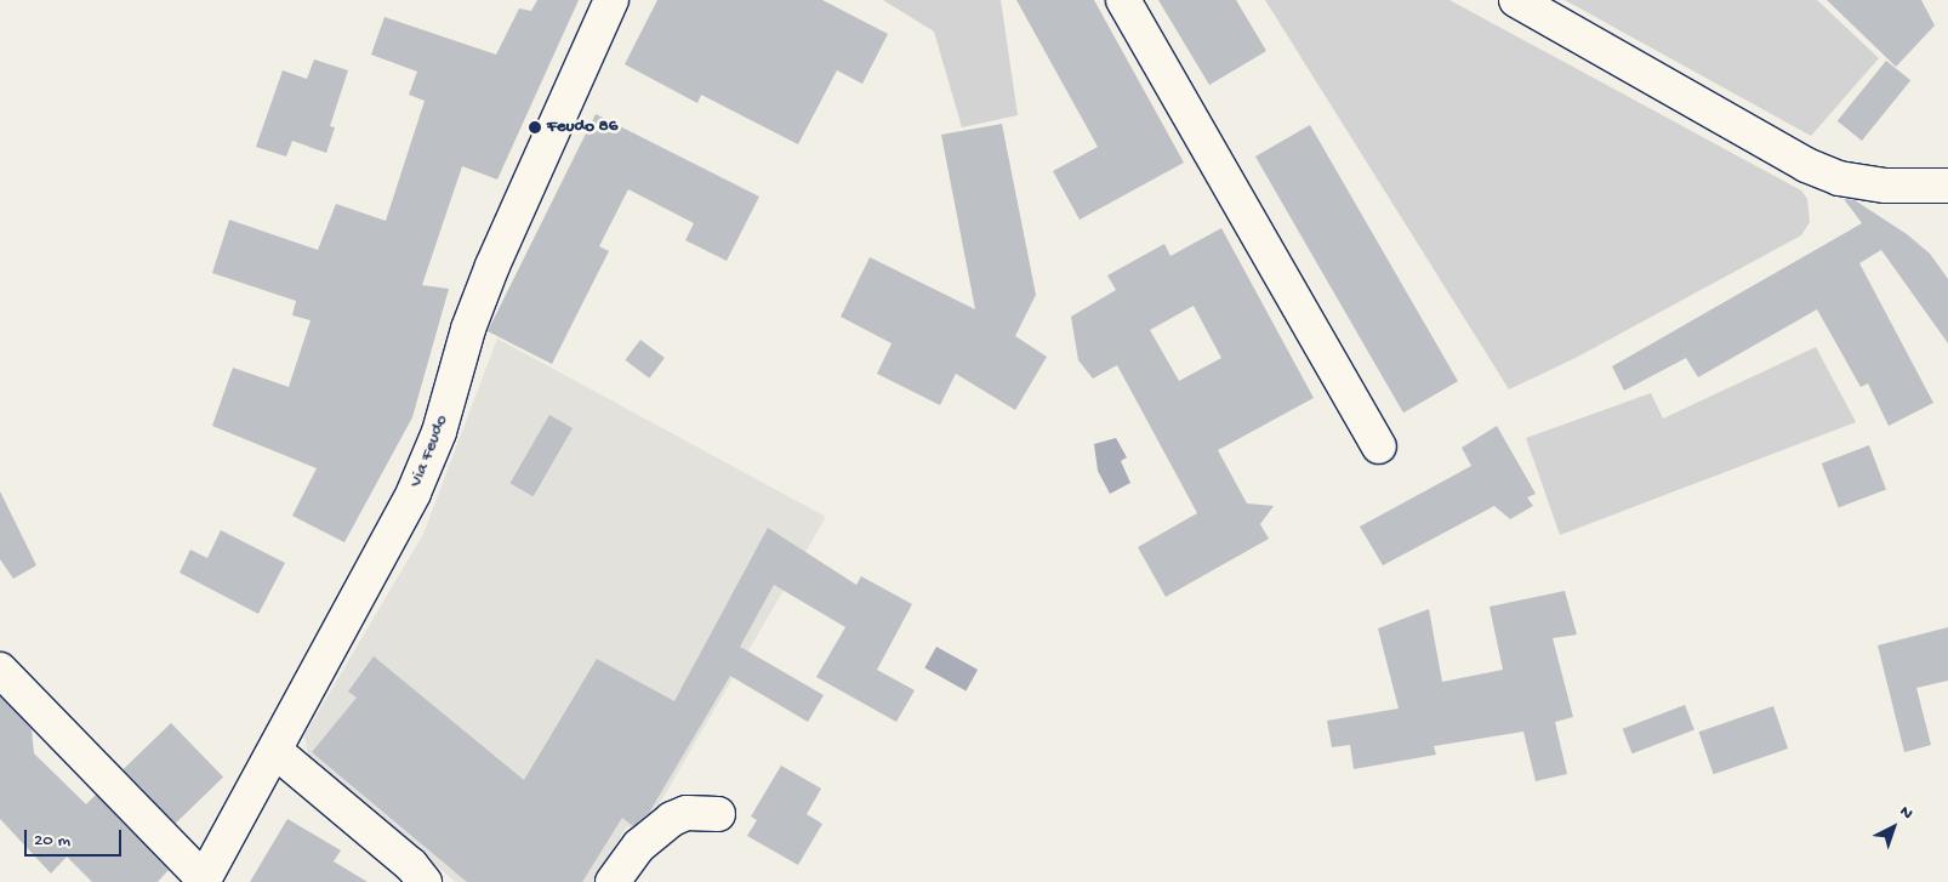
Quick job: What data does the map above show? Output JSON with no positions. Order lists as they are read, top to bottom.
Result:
{
  "streets": {
    "street": ["Via Feudo"]
  },
  "places": ["Feudo 86"],
  "scale_bar": "20 m",
  "north": "top right"
}
